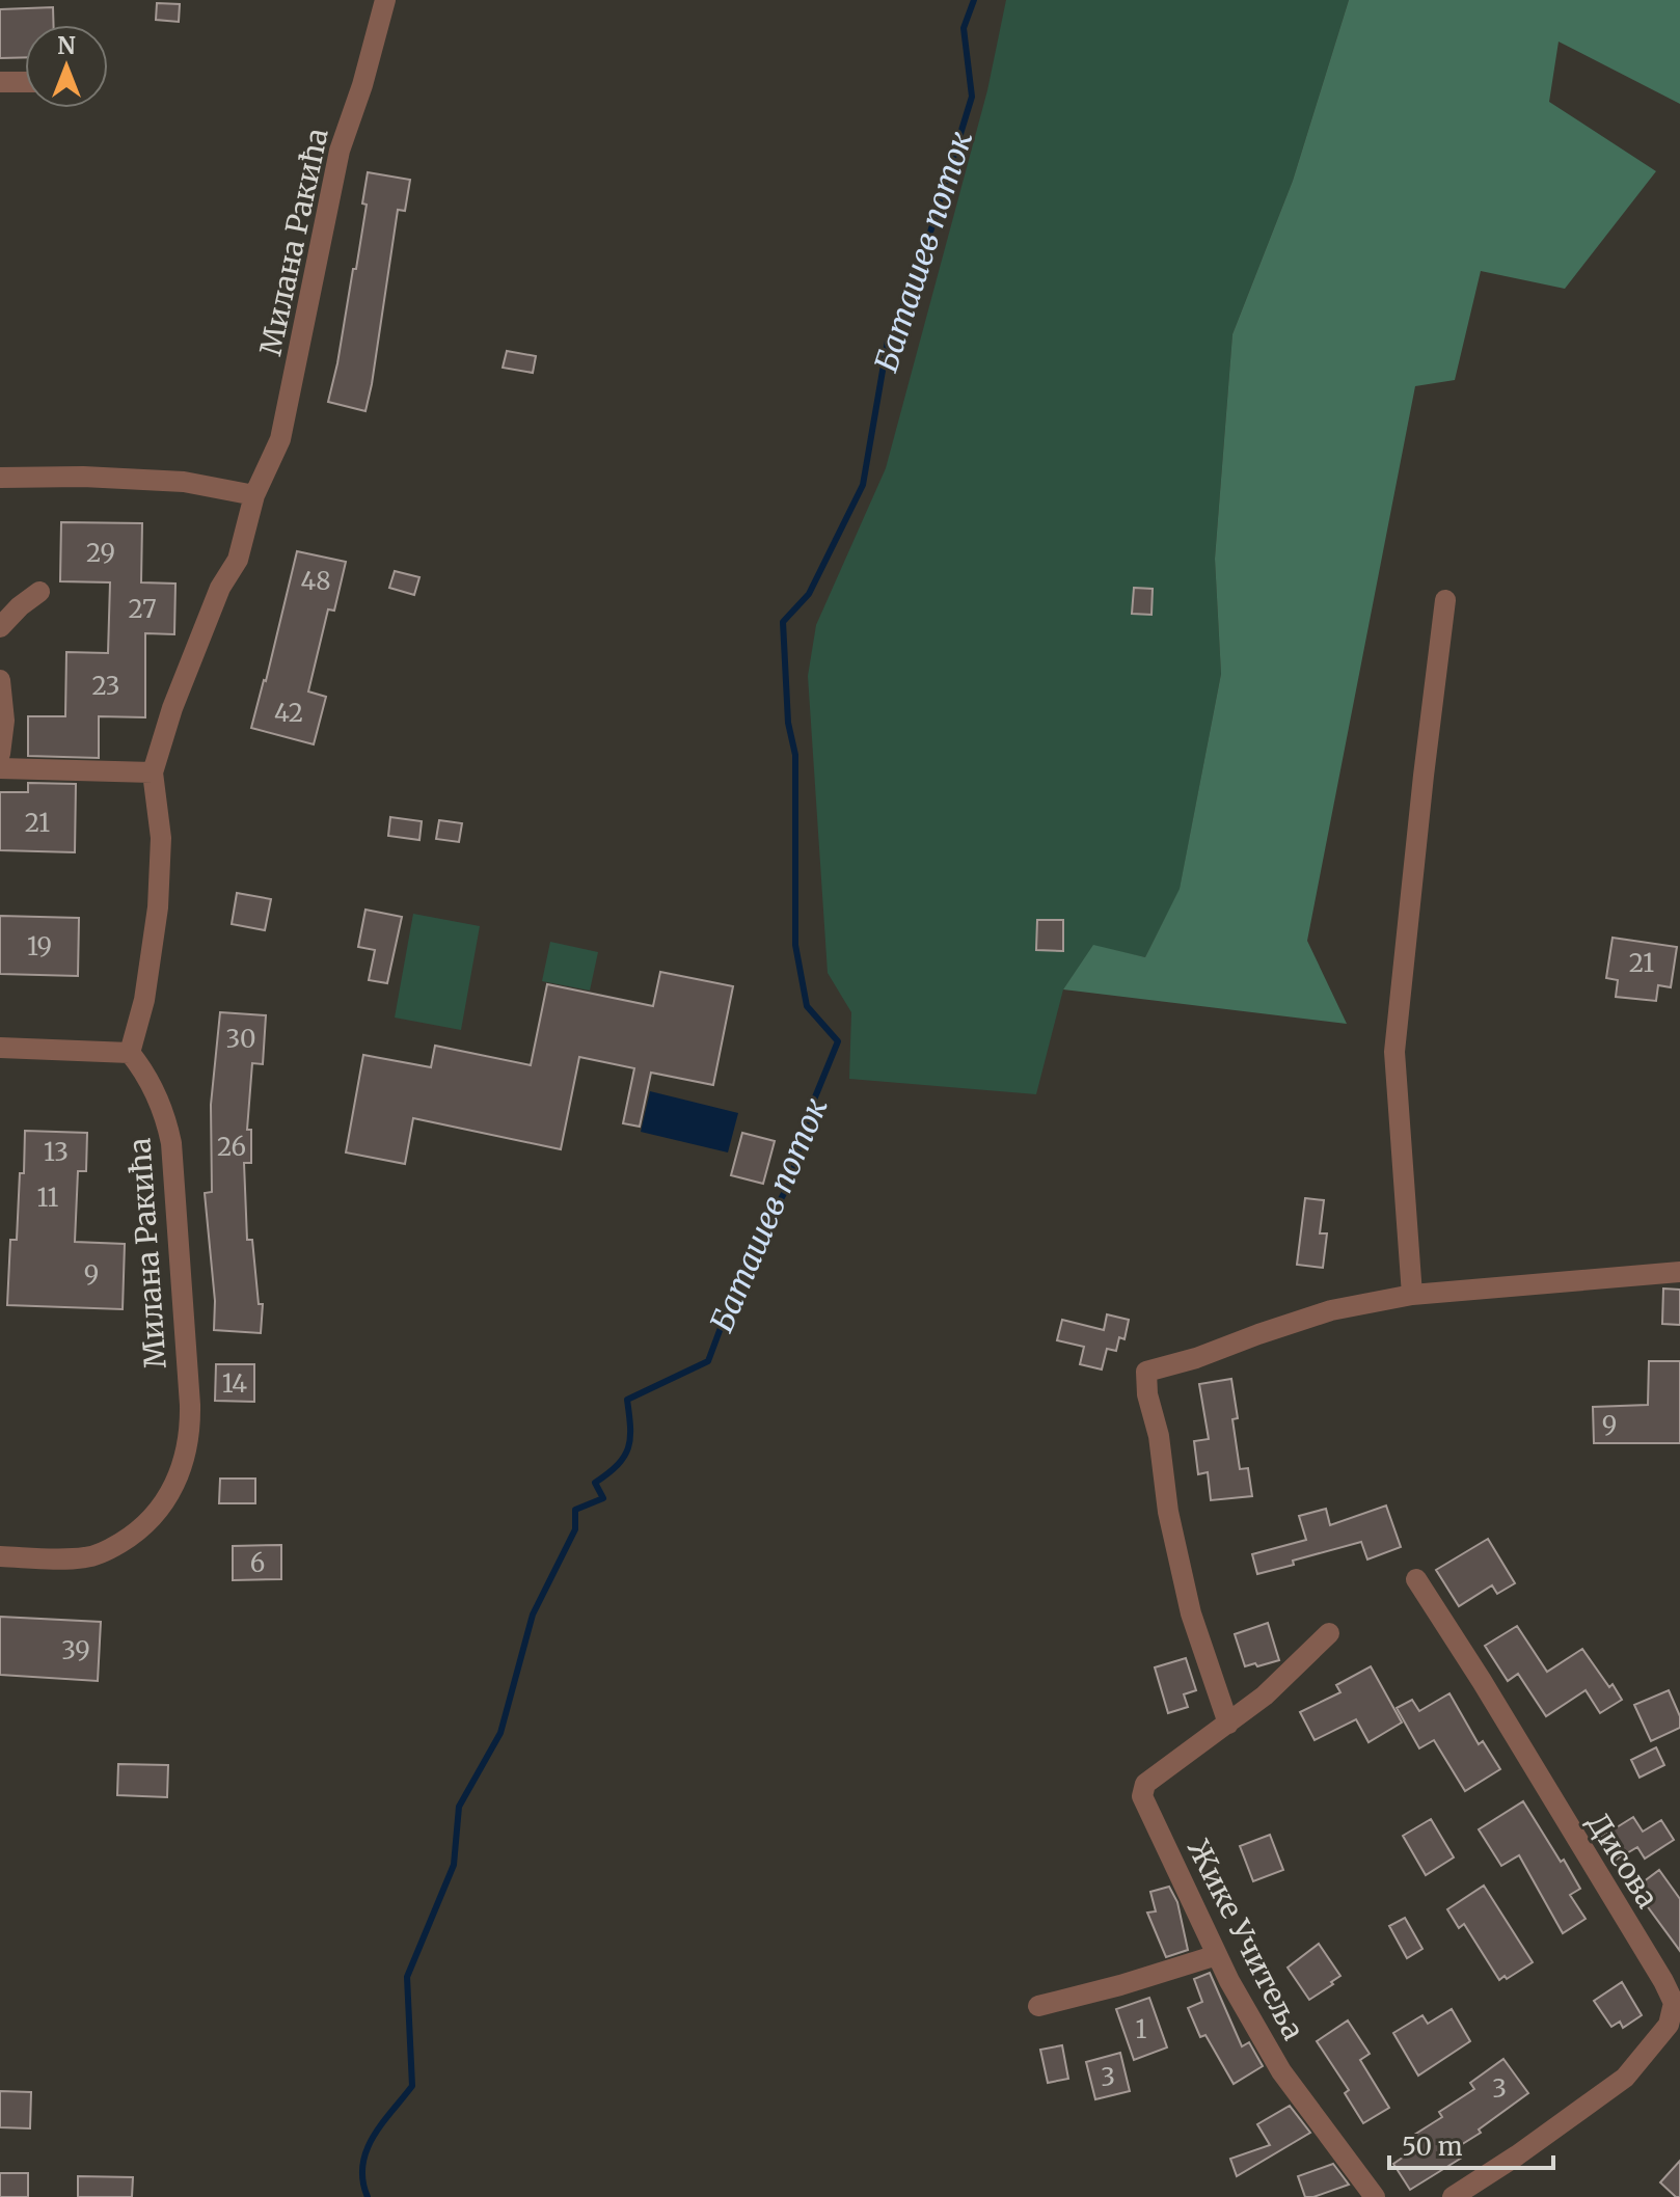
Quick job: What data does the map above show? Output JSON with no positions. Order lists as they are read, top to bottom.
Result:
{
  "streets": {
    "street": ["Милана Ракића", "Дисова", "Жике Учитеља"]
  },
  "water": ["Баташев поток"],
  "house_numbers": [
    "29",
    "48",
    "27",
    "23",
    "42",
    "21",
    "19",
    "21",
    "30",
    "26",
    "13",
    "11",
    "9",
    "14",
    "9",
    "6",
    "39",
    "1",
    "3",
    "3"
  ],
  "scale_bar": "50 m",
  "north": "top"
}
